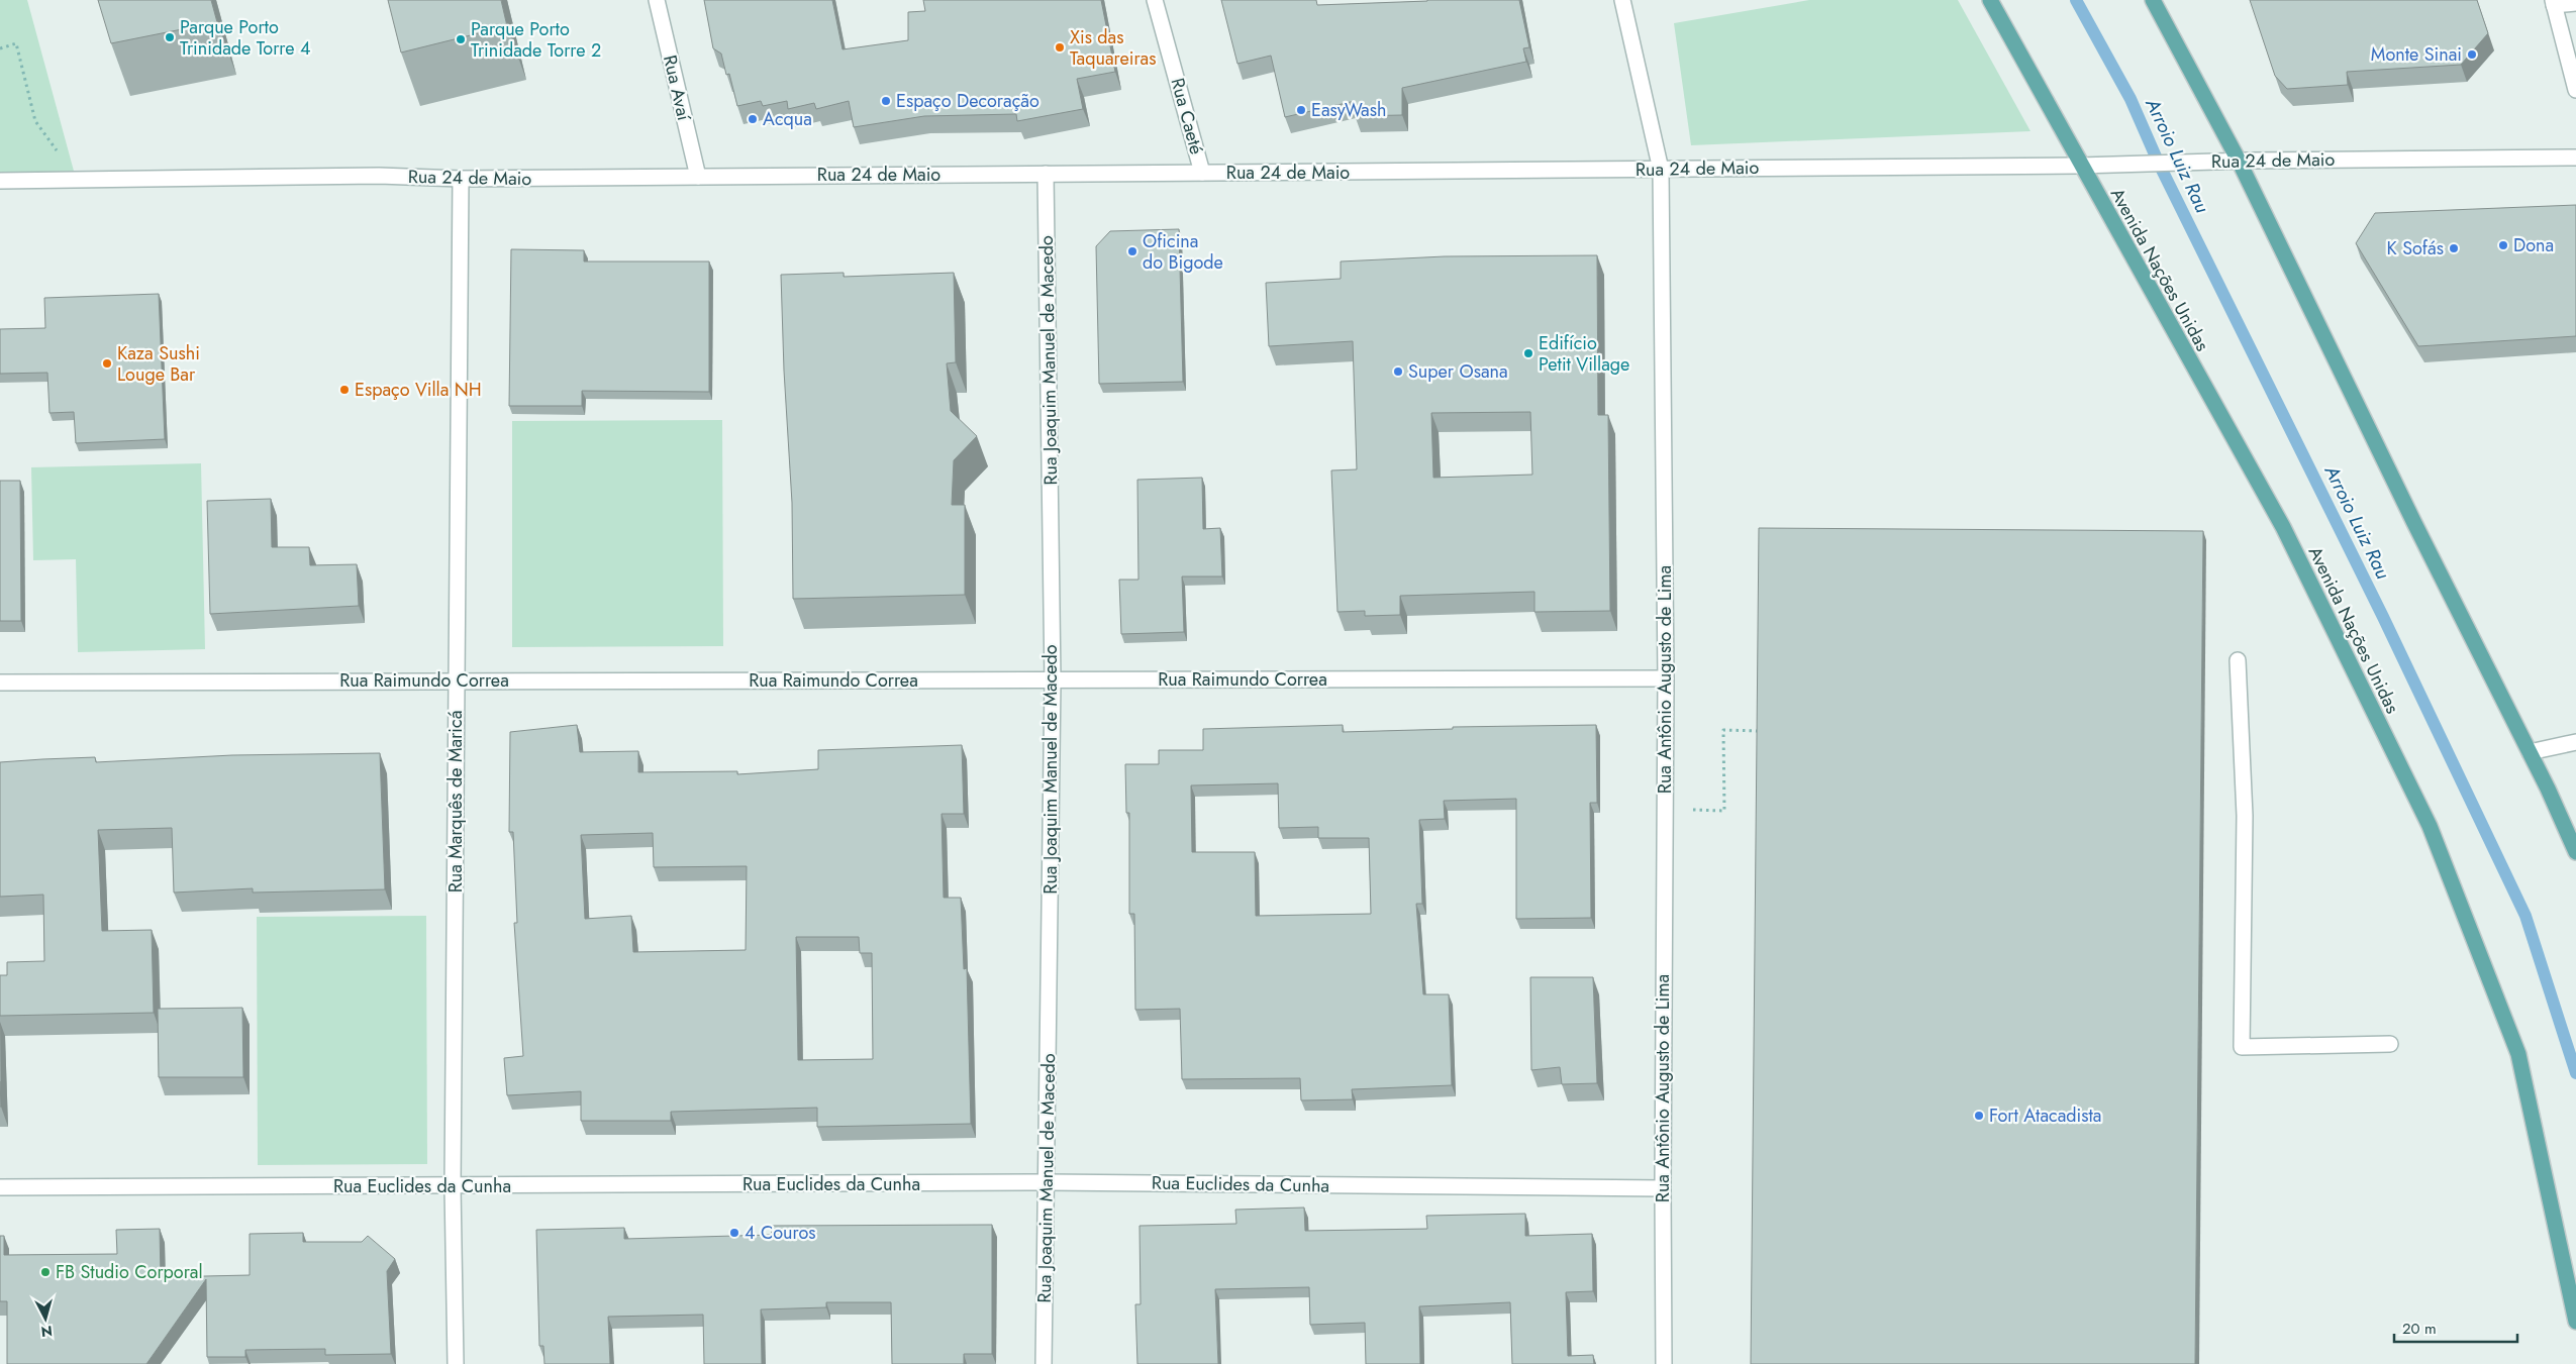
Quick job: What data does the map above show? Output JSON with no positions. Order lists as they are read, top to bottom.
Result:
{
  "streets": {
    "main road": ["Avenida Nações Unidas"],
    "street": [
      "Rua Avaí",
      "Rua Caeté",
      "Rua 24 de Maio",
      "Rua Joaquim Manuel de Macedo",
      "Rua Raimundo Correa",
      "Rua Antônio Augusto de Lima",
      "Rua Marquês de Maricá",
      "Rua Euclides da Cunha"
    ]
  },
  "crossings": [
    ["Rua Avaí", "Rua 24 de Maio"],
    ["Rua Caeté", "Rua 24 de Maio"],
    ["Rua 24 de Maio", "Avenida Nações Unidas"],
    ["Rua 24 de Maio", "Rua Joaquim Manuel de Macedo"],
    ["Rua 24 de Maio", "Rua Antônio Augusto de Lima"],
    ["Rua 24 de Maio", "Rua Marquês de Maricá"],
    ["Rua Joaquim Manuel de Macedo", "Rua Raimundo Correa"],
    ["Rua Joaquim Manuel de Macedo", "Rua Euclides da Cunha"],
    ["Rua Raimundo Correa", "Rua Antônio Augusto de Lima"],
    ["Rua Raimundo Correa", "Rua Marquês de Maricá"],
    ["Rua Antônio Augusto de Lima", "Rua Euclides da Cunha"],
    ["Rua Marquês de Maricá", "Rua Euclides da Cunha"]
  ],
  "water": ["Arroio Luiz Rau"],
  "places": [
    "Parque Porto Trinidade Torre 4",
    "Parque Porto Trinidade Torre 2",
    "Xis das Taquareiras",
    "Monte Sinai",
    "Espaço Decoração",
    "EasyWash",
    "Acqua",
    "Dona",
    "K Sofás",
    "Oficina do Bigode",
    "Edifício Petit Village",
    "Kaza Sushi Louge Bar",
    "Super Osana",
    "Espaço Villa NH",
    "Fort Atacadista",
    "4 Couros",
    "FB Studio Corporal"
  ],
  "scale_bar": "20 m",
  "north": "bottom"
}
